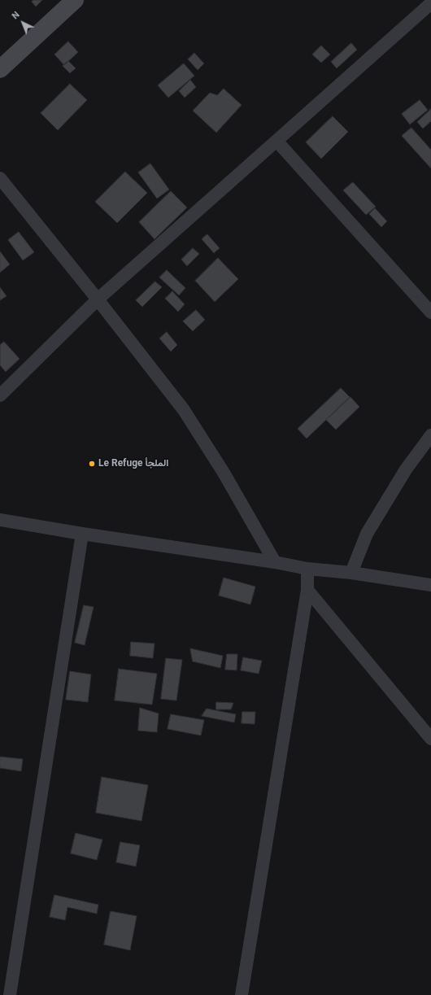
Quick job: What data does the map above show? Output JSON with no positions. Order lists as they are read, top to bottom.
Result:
{
  "places": ["Le Refuge الملجأ"],
  "north": "top left"
}
